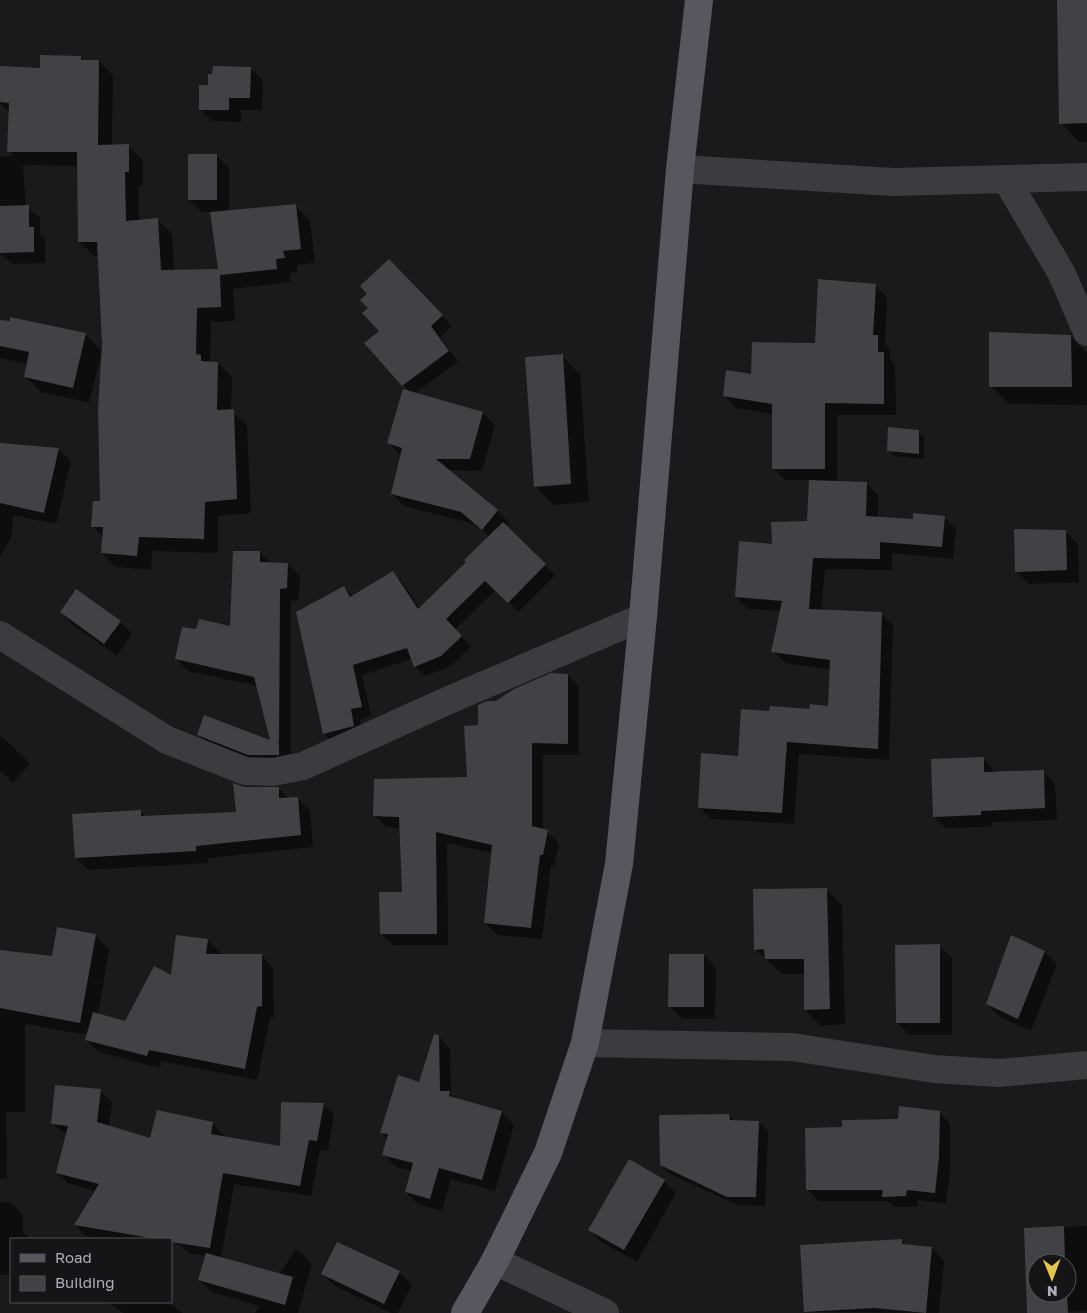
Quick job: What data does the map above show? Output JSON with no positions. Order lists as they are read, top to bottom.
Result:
{
  "legend": ["Road", "Building"],
  "north": "bottom"
}
